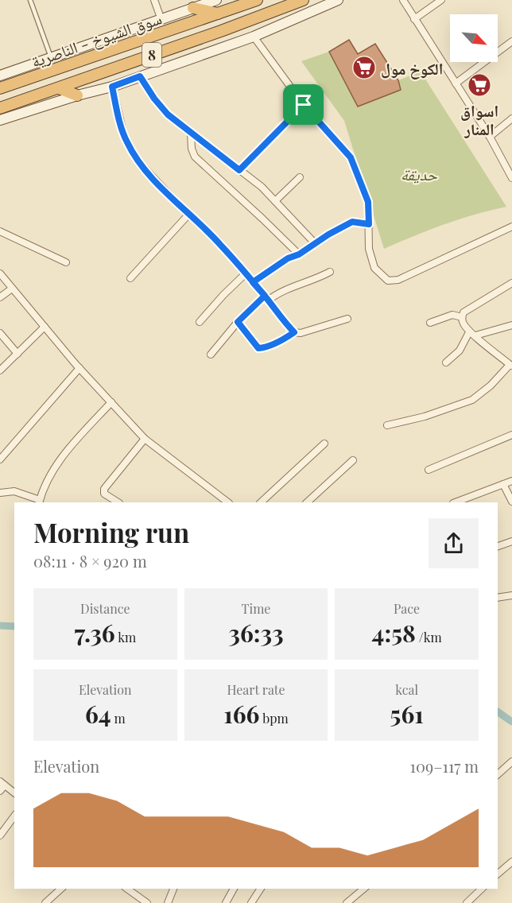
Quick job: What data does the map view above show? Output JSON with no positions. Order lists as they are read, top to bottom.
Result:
{
  "streets": {
    "highway": ["سوق الشيوخ - الناصرية", "8"]
  },
  "parks": ["حديقة"],
  "places": {
    "supermarket": ["الكوخ مول", "اسواق المنار"]
  },
  "north": "bottom right",
  "page": {
    "heading": ["Morning run", "08:11 · 8 × 920 m"],
    "stats": [
      ["Distance", "7.36 km"],
      ["Time", "36:33"],
      ["Pace", "4:58 /km"],
      ["Elevation", "64 m"],
      ["Heart rate", "166 bpm"],
      ["kcal", "561"]
    ],
    "chart": ["Elevation", "109–117 m"]
  }
}
